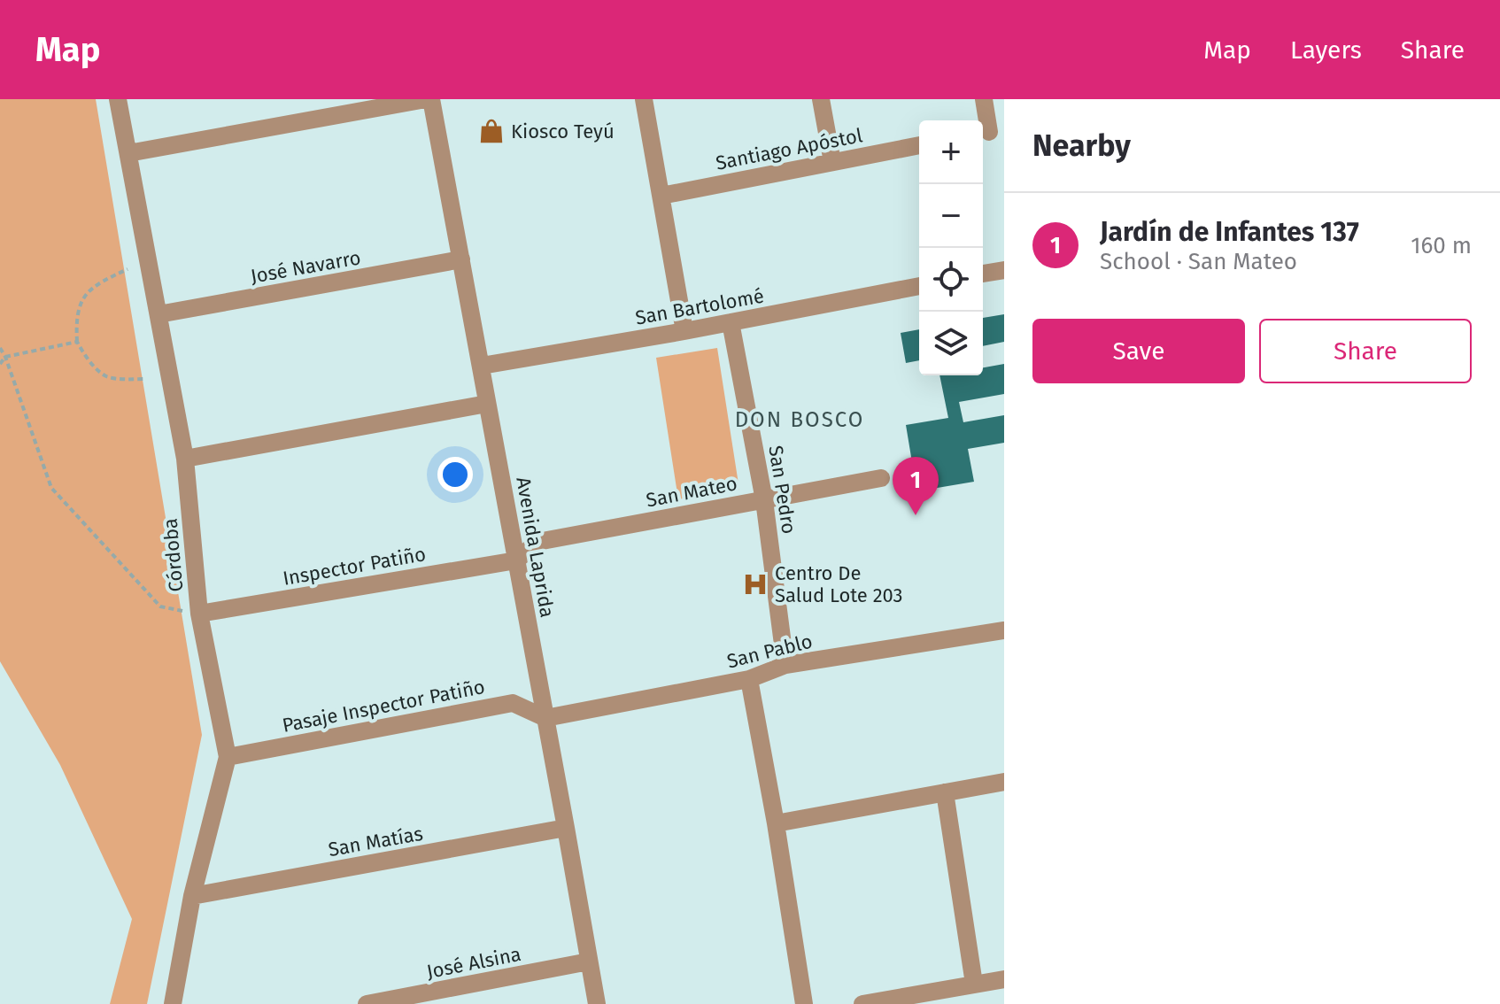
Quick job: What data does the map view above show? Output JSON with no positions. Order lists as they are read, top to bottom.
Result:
{
  "streets": {
    "street": [
      "Santiago Apóstol",
      "José Navarro",
      "San Bartolomé",
      "San Pedro",
      "San Mateo",
      "Avenida Laprida",
      "Córdoba",
      "Inspector Patiño",
      "San Pablo",
      "Pasaje Inspector Patiño",
      "San Matías",
      "José Alsina"
    ]
  },
  "crossings": [
    ["José Navarro", "Avenida Laprida"],
    ["José Navarro", "Córdoba"],
    ["San Bartolomé", "San Pedro"],
    ["San Bartolomé", "Avenida Laprida"],
    ["San Pedro", "San Mateo"],
    ["San Pedro", "San Pablo"],
    ["San Mateo", "Avenida Laprida"],
    ["San Mateo", "Inspector Patiño"],
    ["Avenida Laprida", "Inspector Patiño"],
    ["Avenida Laprida", "San Pablo"],
    ["Avenida Laprida", "Pasaje Inspector Patiño"],
    ["Avenida Laprida", "San Matías"],
    ["Avenida Laprida", "José Alsina"],
    ["Córdoba", "Inspector Patiño"],
    ["Córdoba", "Pasaje Inspector Patiño"],
    ["Córdoba", "San Matías"],
    ["San Pablo", "Pasaje Inspector Patiño"]
  ],
  "districts": ["DON BOSCO"],
  "places": {
    "shop": ["Kiosco Teyú"],
    "hospital": ["Centro De Salud Lote 203"]
  },
  "page": {
    "header": "Map",
    "nav": ["Map", "Layers", "Share"],
    "heading": "Nearby",
    "map_buttons": ["+", "−"],
    "list": [
      {
        "mark": "1",
        "name": "Jardín de Infantes 137",
        "note": "School · San Mateo",
        "value": "160 m"
      }
    ],
    "buttons": ["Save", "Share"],
    "pins": "1"
  }
}
